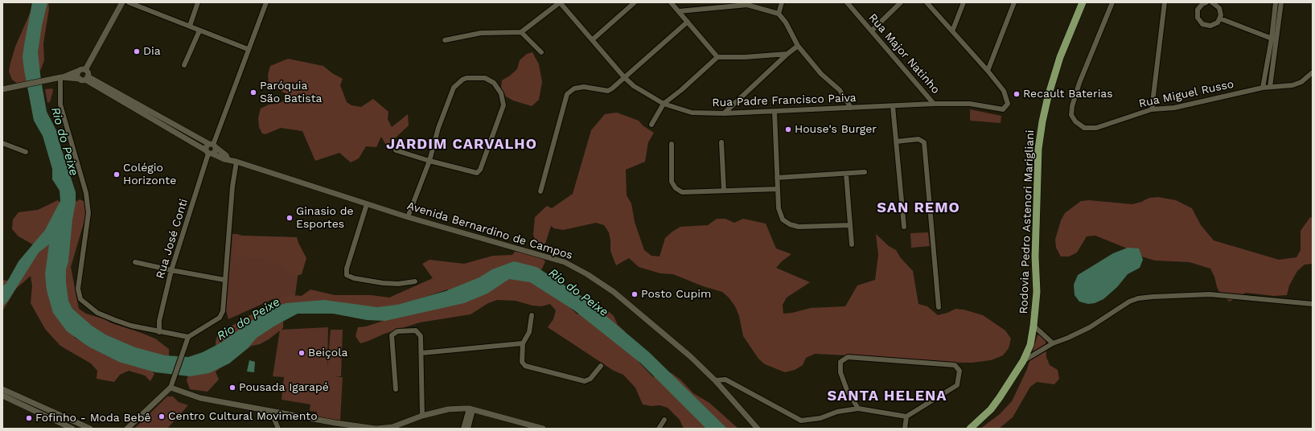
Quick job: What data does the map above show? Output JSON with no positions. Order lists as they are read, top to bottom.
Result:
{
  "streets": {
    "main road": ["Rodovia Pedro Astenori Marigliani"],
    "street": [
      "Rua Major Natinho",
      "Rua Miguel Russo",
      "Rua Padre Francisco Paiva",
      "Avenida Bernardino de Campos",
      "Rua José Conti"
    ]
  },
  "crossings": [
    ["Rua Major Natinho", "Rua Padre Francisco Paiva"],
    ["Avenida Bernardino de Campos", "Rua José Conti"]
  ],
  "districts": ["JARDIM CARVALHO", "SAN REMO", "SANTA HELENA"],
  "water": ["Rio do Peixe"],
  "places": [
    "Dia",
    "Paróquia São Batista",
    "Recault Baterias",
    "House's Burger",
    "Colégio Horizonte",
    "Ginasio de Esportes",
    "Posto Cupim",
    "Beiçola",
    "Pousada Igarapé",
    "Centro Cultural Movimento",
    "Fofinho - Moda Bebê"
  ]
}
